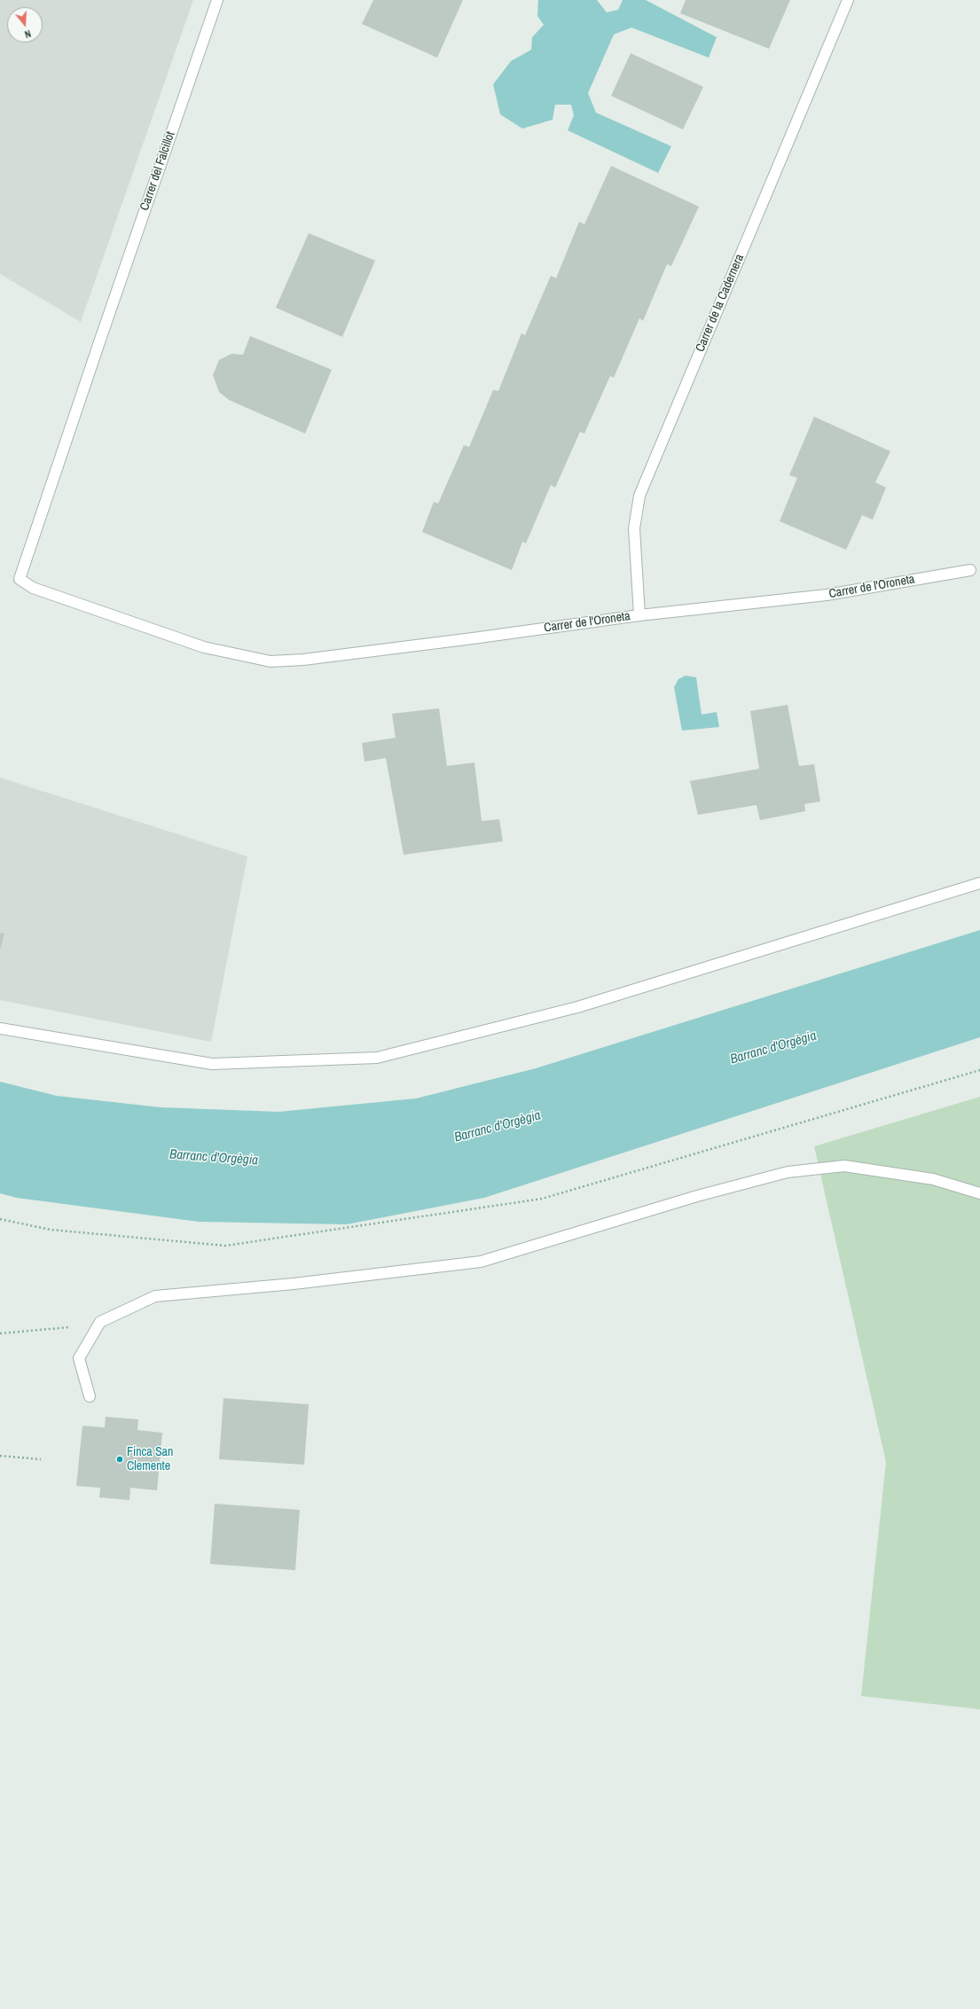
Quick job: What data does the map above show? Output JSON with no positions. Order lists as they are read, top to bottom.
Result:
{
  "streets": {
    "street": ["Carrer del Falcillot", "Carrer de la Cadernera", "Carrer de l'Oroneta"]
  },
  "crossings": [
    ["Carrer del Falcillot", "Carrer de l'Oroneta"],
    ["Carrer de la Cadernera", "Carrer de l'Oroneta"]
  ],
  "water": ["Barranc d'Orgègia"],
  "places": ["Finca San Clemente"],
  "north": "bottom"
}
